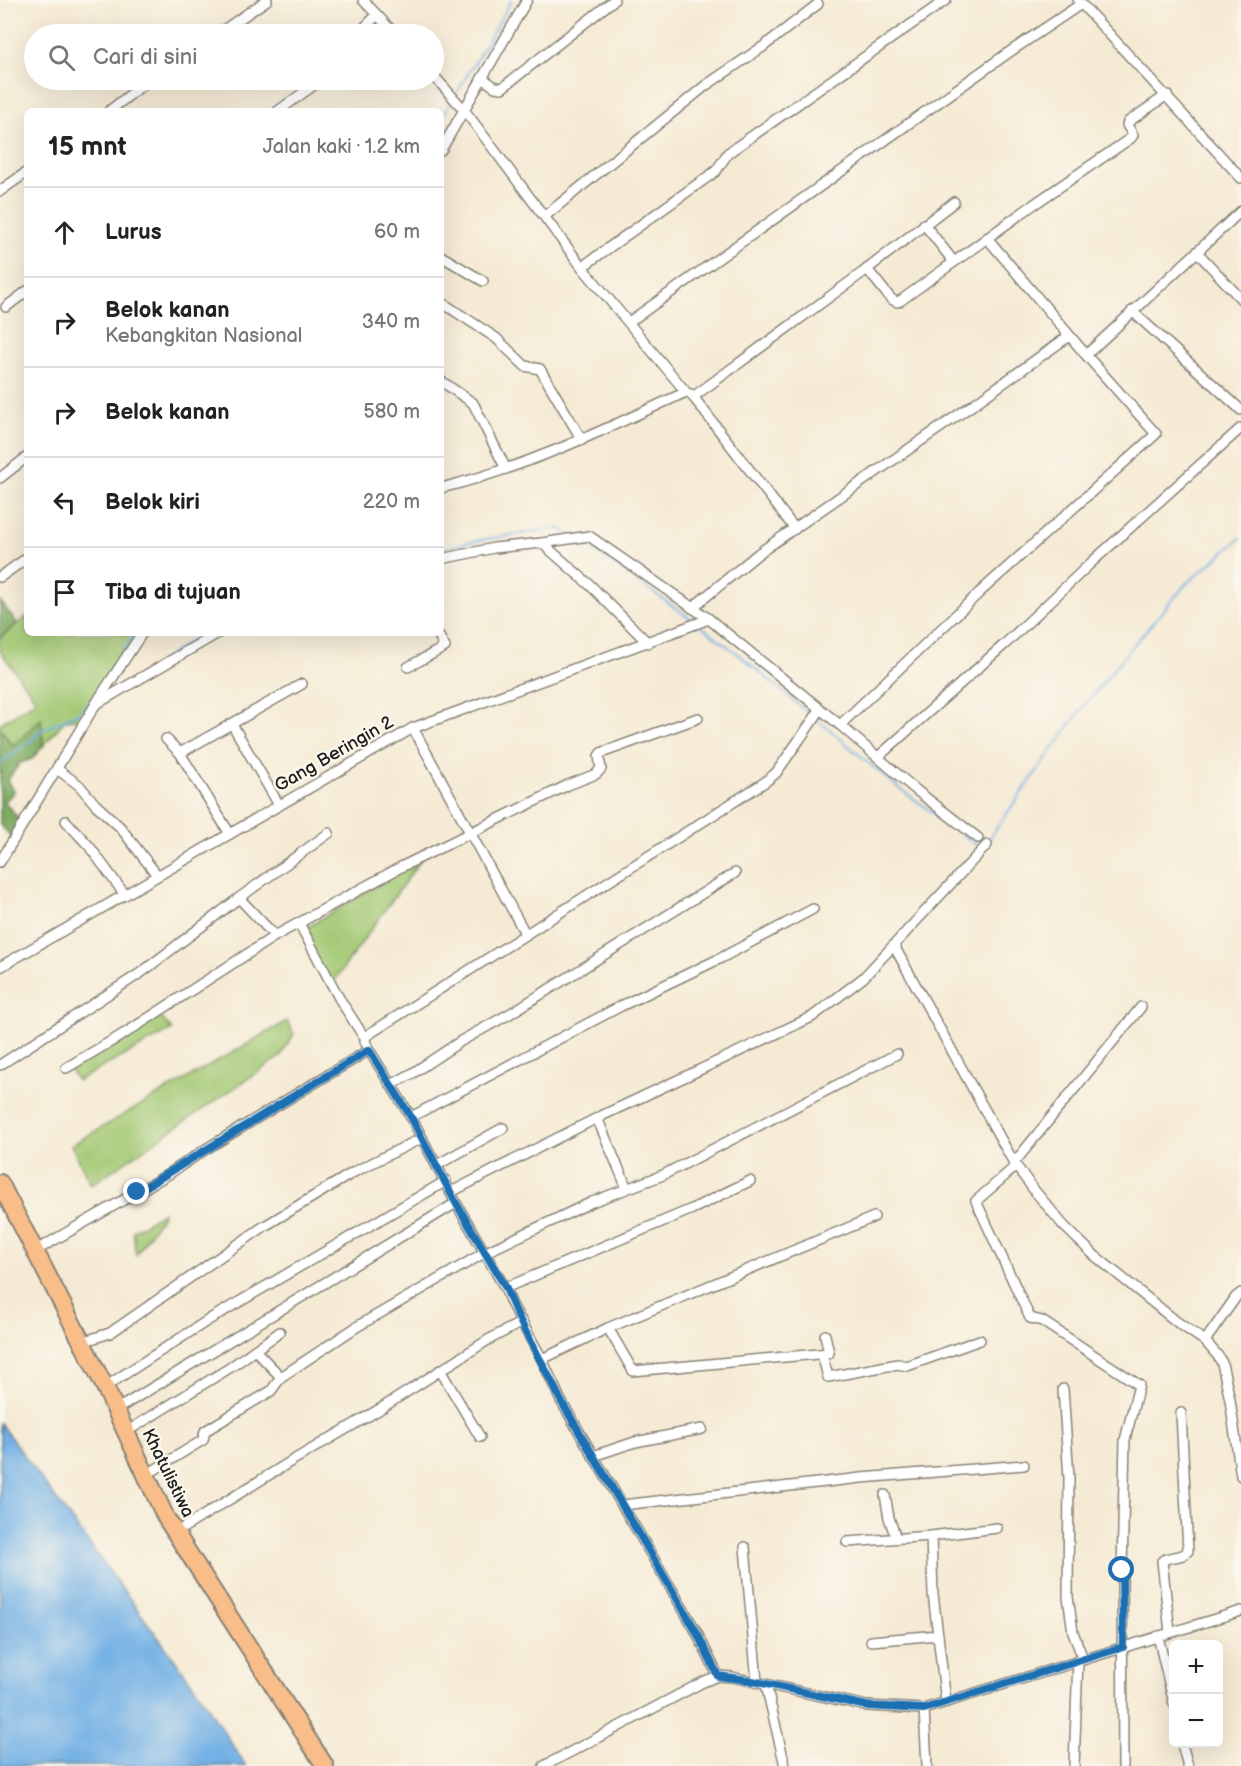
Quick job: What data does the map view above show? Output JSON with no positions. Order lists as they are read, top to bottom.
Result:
{
  "streets": {
    "highway": ["Khatulistiwa"],
    "street": ["Gang Beringin 2"]
  },
  "page": {
    "search": "Cari di sini",
    "heading": ["15 mnt", "Jalan kaki · 1.2 km"],
    "list": [
      ["Lurus", "60 m"],
      ["Belok kanan", "Kebangkitan Nasional", "340 m"],
      ["Belok kanan", "580 m"],
      ["Belok kiri", "220 m"],
      "Tiba di tujuan"
    ],
    "map_buttons": ["+", "−"]
  }
}
